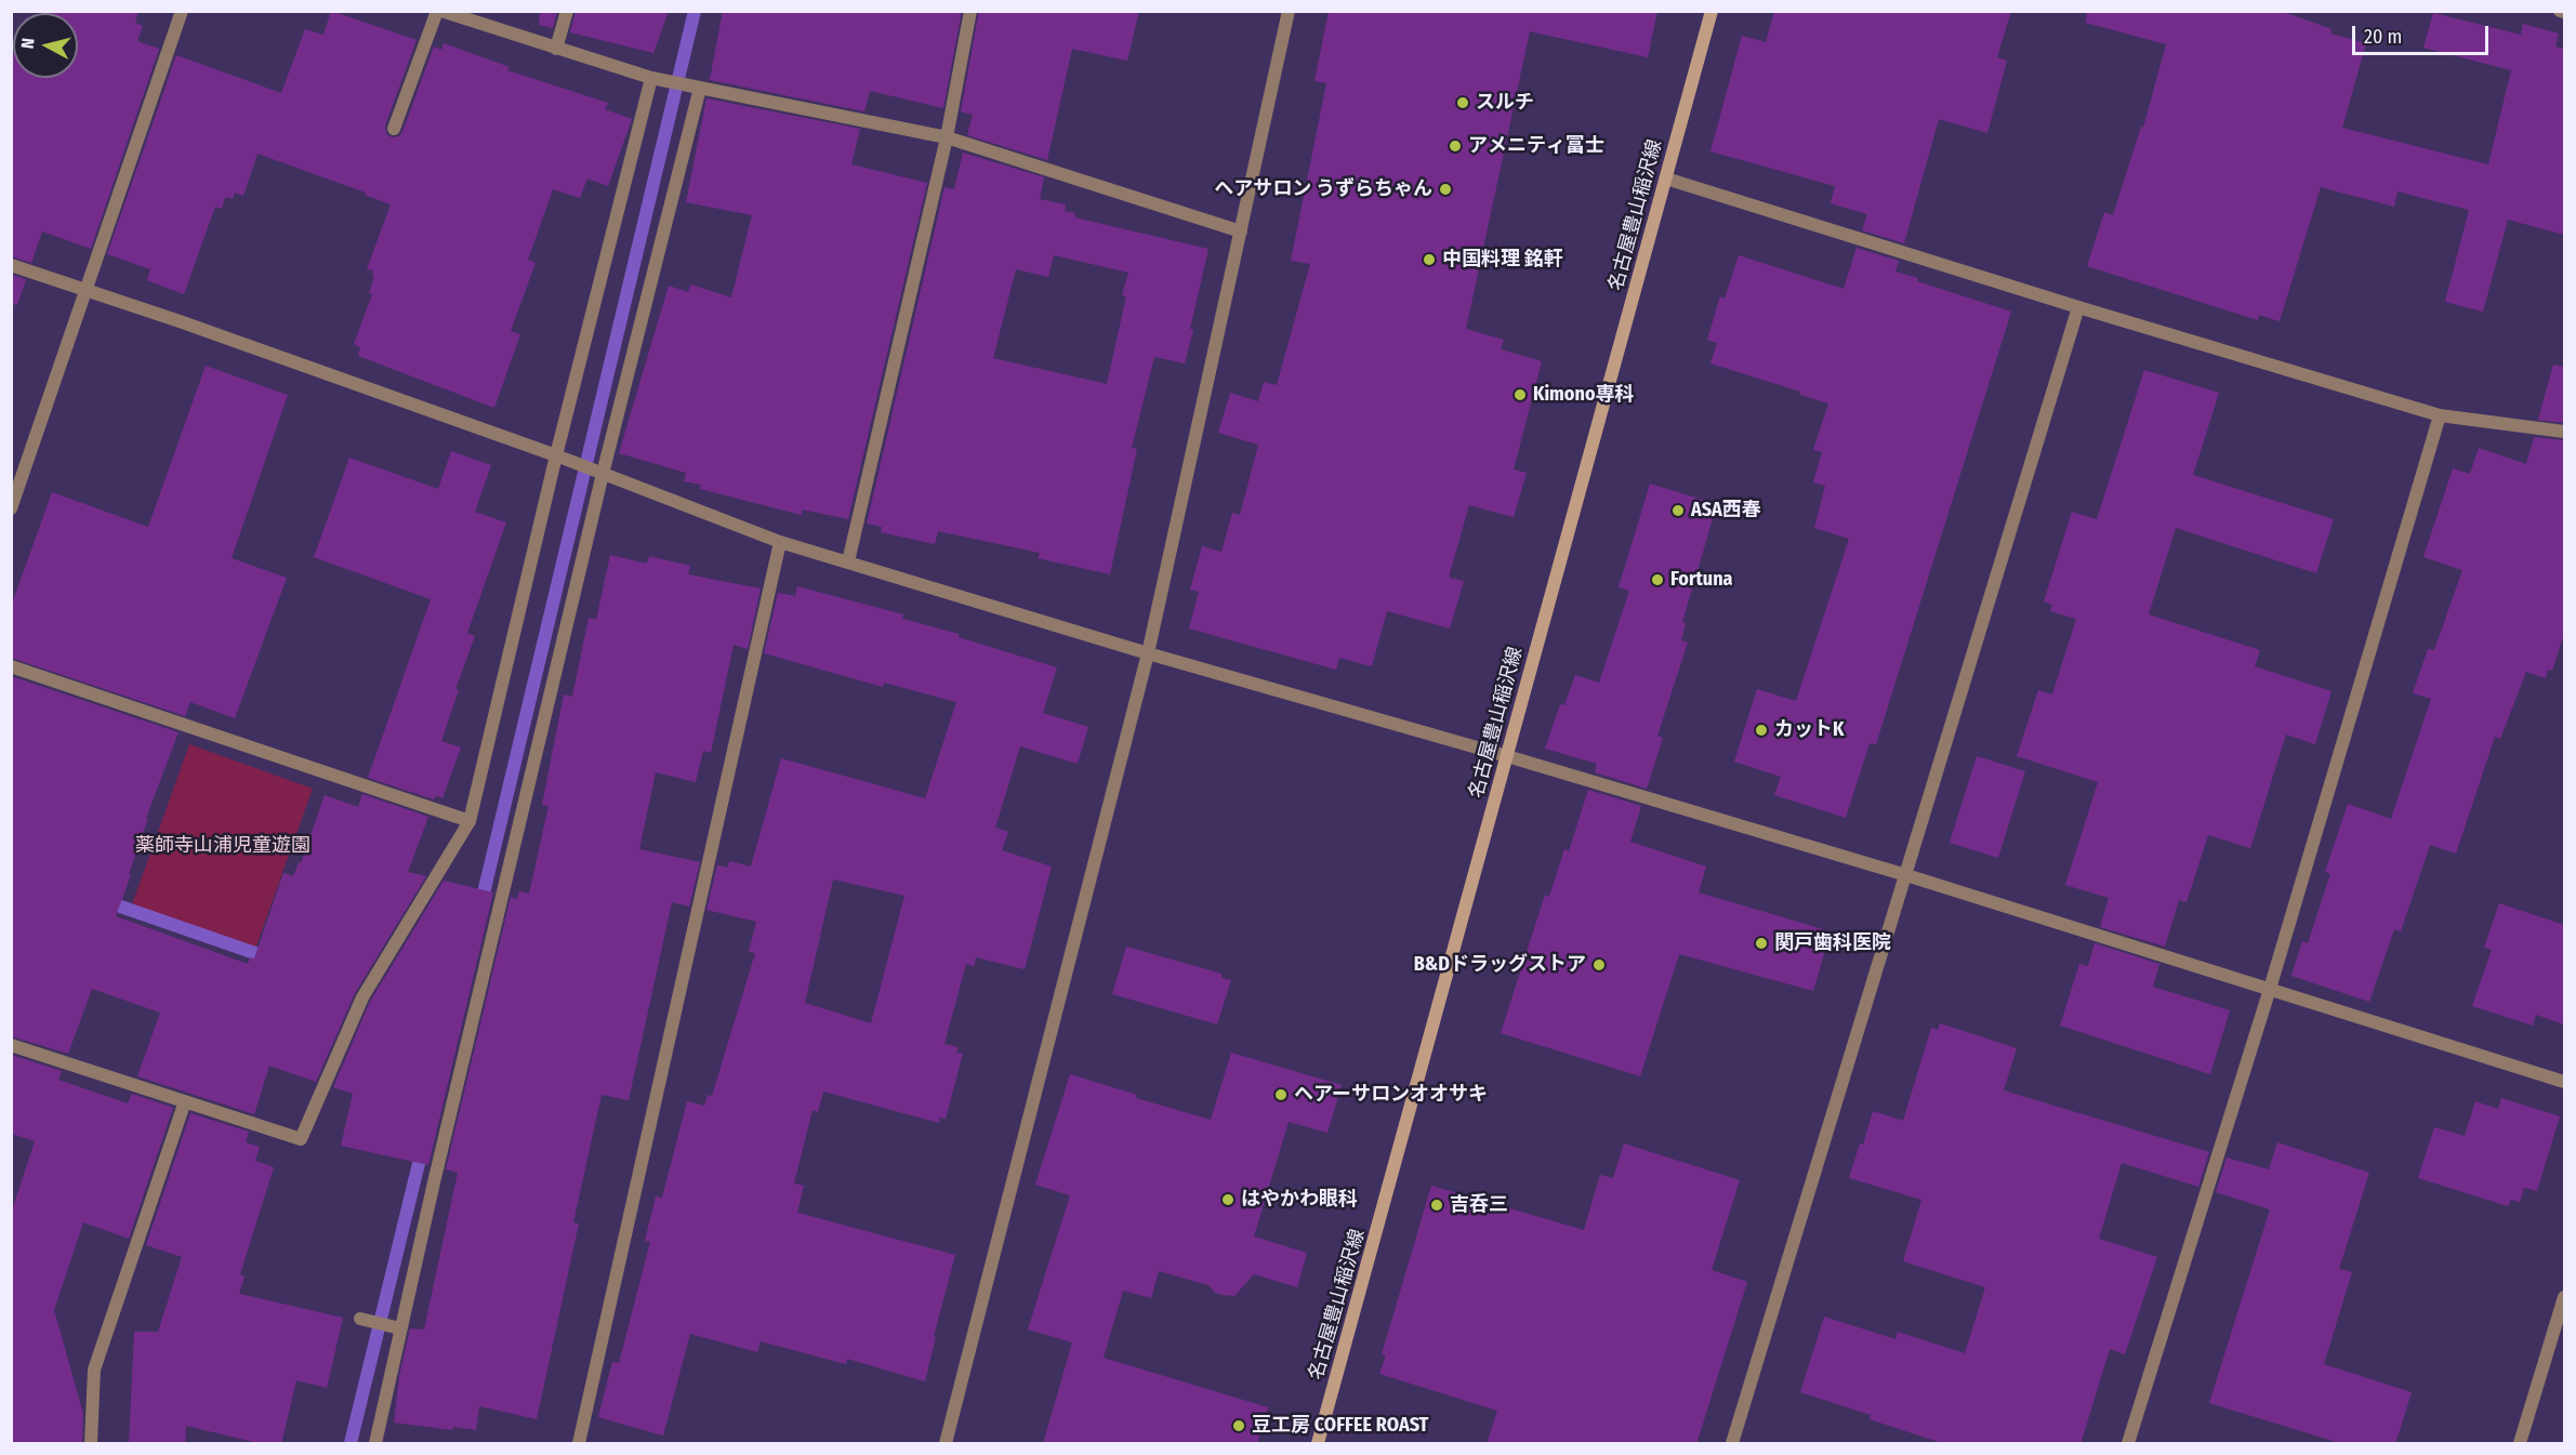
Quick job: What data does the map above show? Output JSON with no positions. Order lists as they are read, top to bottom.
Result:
{
  "streets": {
    "main road": ["名古屋豊山稲沢線"]
  },
  "parks": ["薬師寺山浦児童遊園"],
  "places": [
    "スルチ",
    "アメニティ冨士",
    "ヘアサロン うずらちゃん",
    "中国料理 銘軒",
    "Kimono専科",
    "ASA西春",
    "Fortuna",
    "カットK",
    "関戸歯科医院",
    "B&Dドラッグストア",
    "ヘアーサロンオオサキ",
    "はやかわ眼科",
    "吉呑三",
    "豆工房 COFFEE ROAST"
  ],
  "scale_bar": "20 m",
  "north": "left"
}
